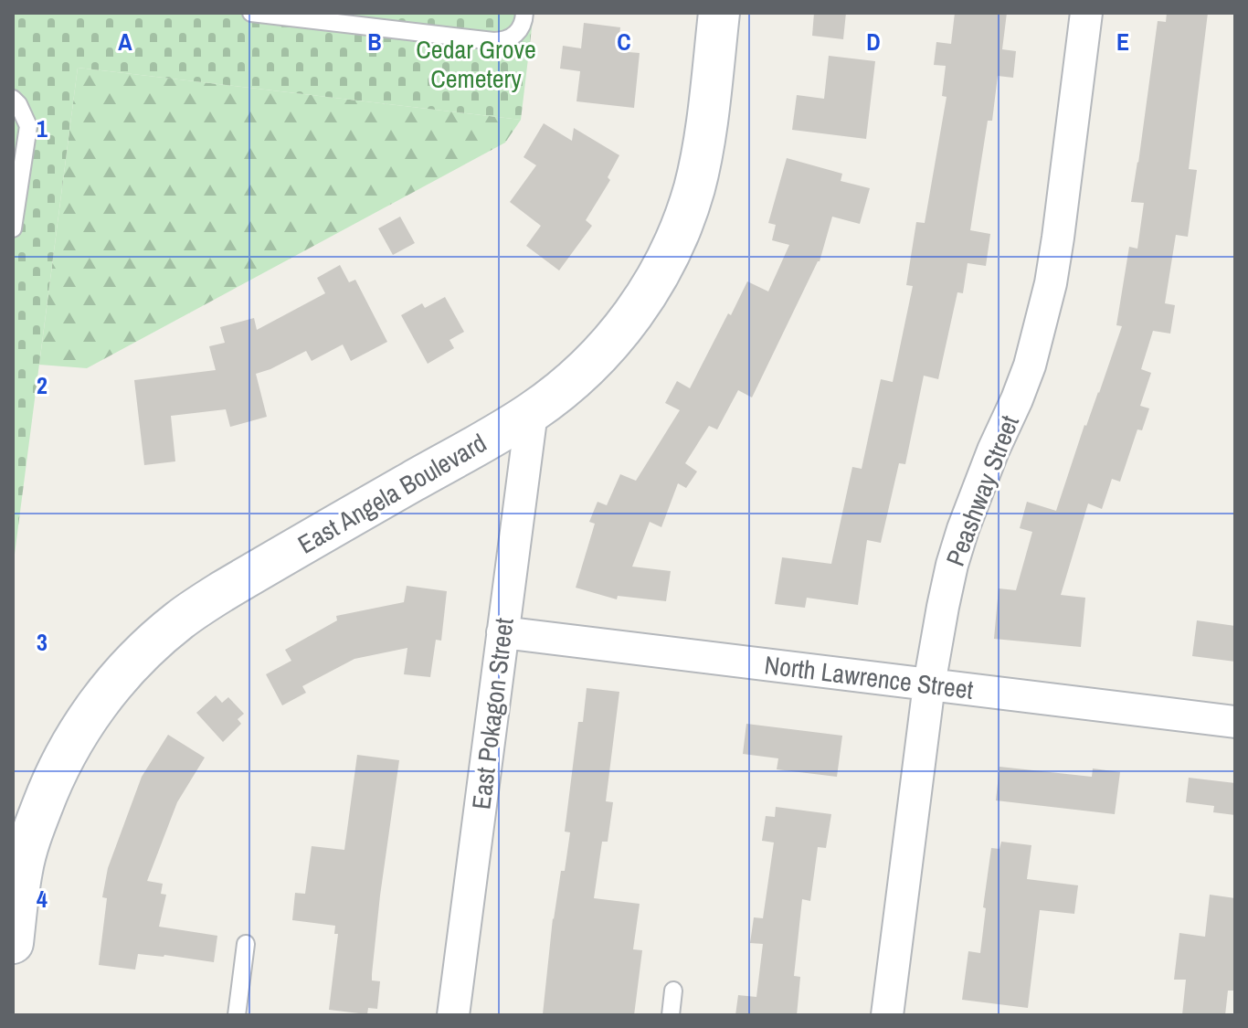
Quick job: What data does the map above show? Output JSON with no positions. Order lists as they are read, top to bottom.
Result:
{
  "streets": {
    "main road": ["East Angela Boulevard"],
    "street": ["Peashway Street", "North Lawrence Street", "East Pokagon Street"]
  },
  "crossings": [
    ["Peashway Street", "North Lawrence Street"],
    ["East Angela Boulevard", "East Pokagon Street"],
    ["North Lawrence Street", "East Pokagon Street"]
  ],
  "parks": ["Cedar Grove Cemetery"],
  "grid": {
    "columns": [
      "A",
      "B",
      "C",
      "D",
      "E"
    ],
    "rows": [
      "1",
      "2",
      "3",
      "4"
    ]
  }
}
